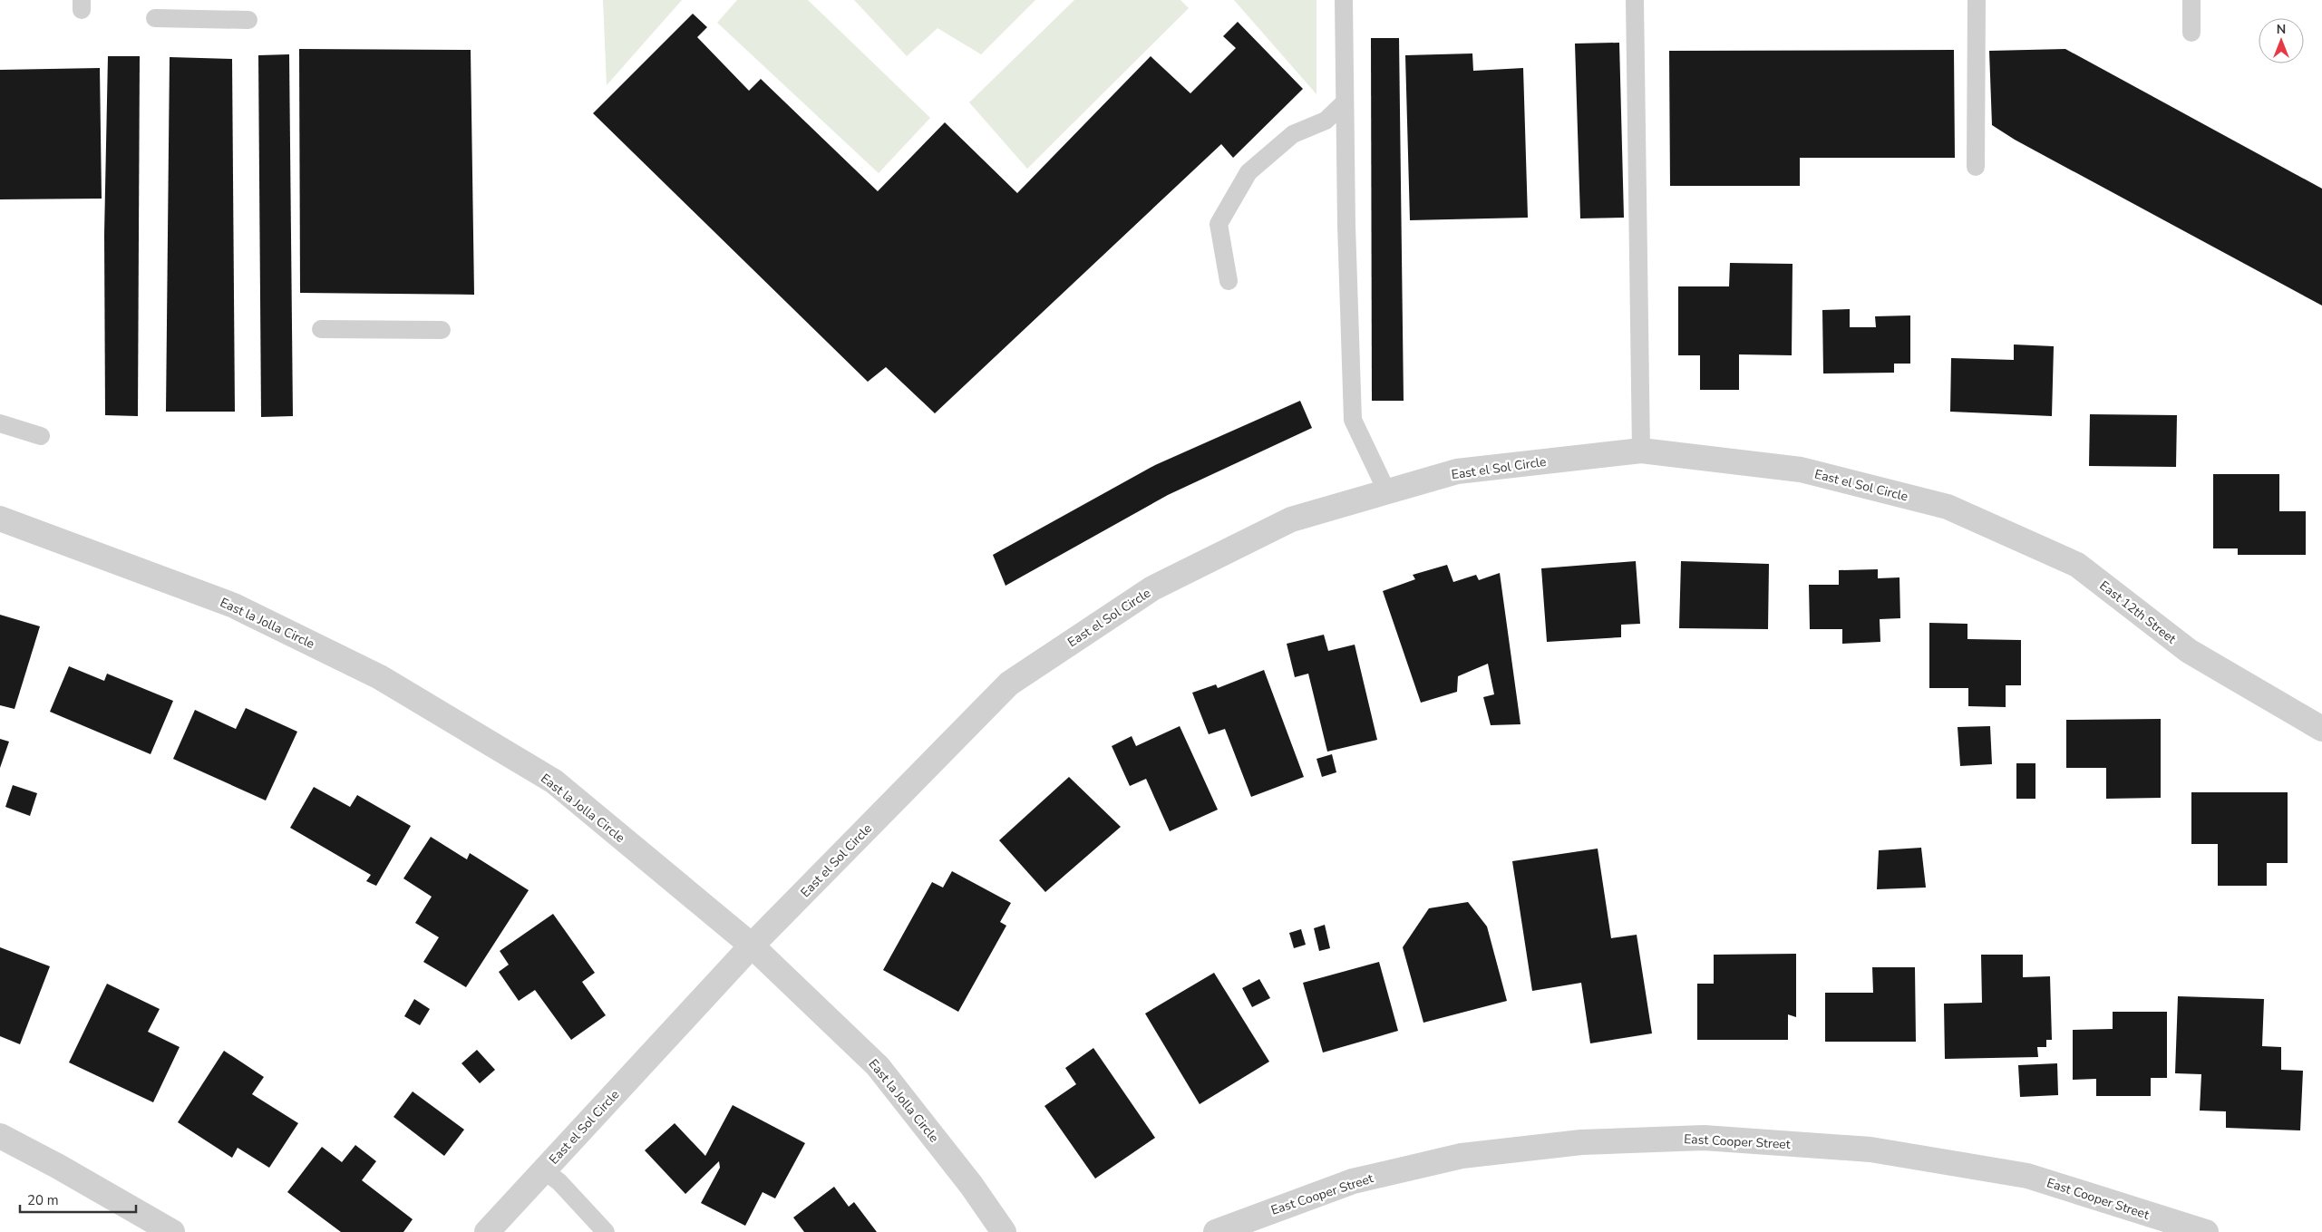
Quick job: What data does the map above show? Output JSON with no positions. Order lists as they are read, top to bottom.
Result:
{
  "streets": {
    "street": [
      "East el Sol Circle",
      "East 12th Street",
      "East la Jolla Circle",
      "East Cooper Street"
    ]
  },
  "crossings": [
    ["East el Sol Circle", "East 12th Street"],
    ["East el Sol Circle", "East la Jolla Circle"]
  ],
  "scale_bar": "20 m",
  "north": "top"
}
